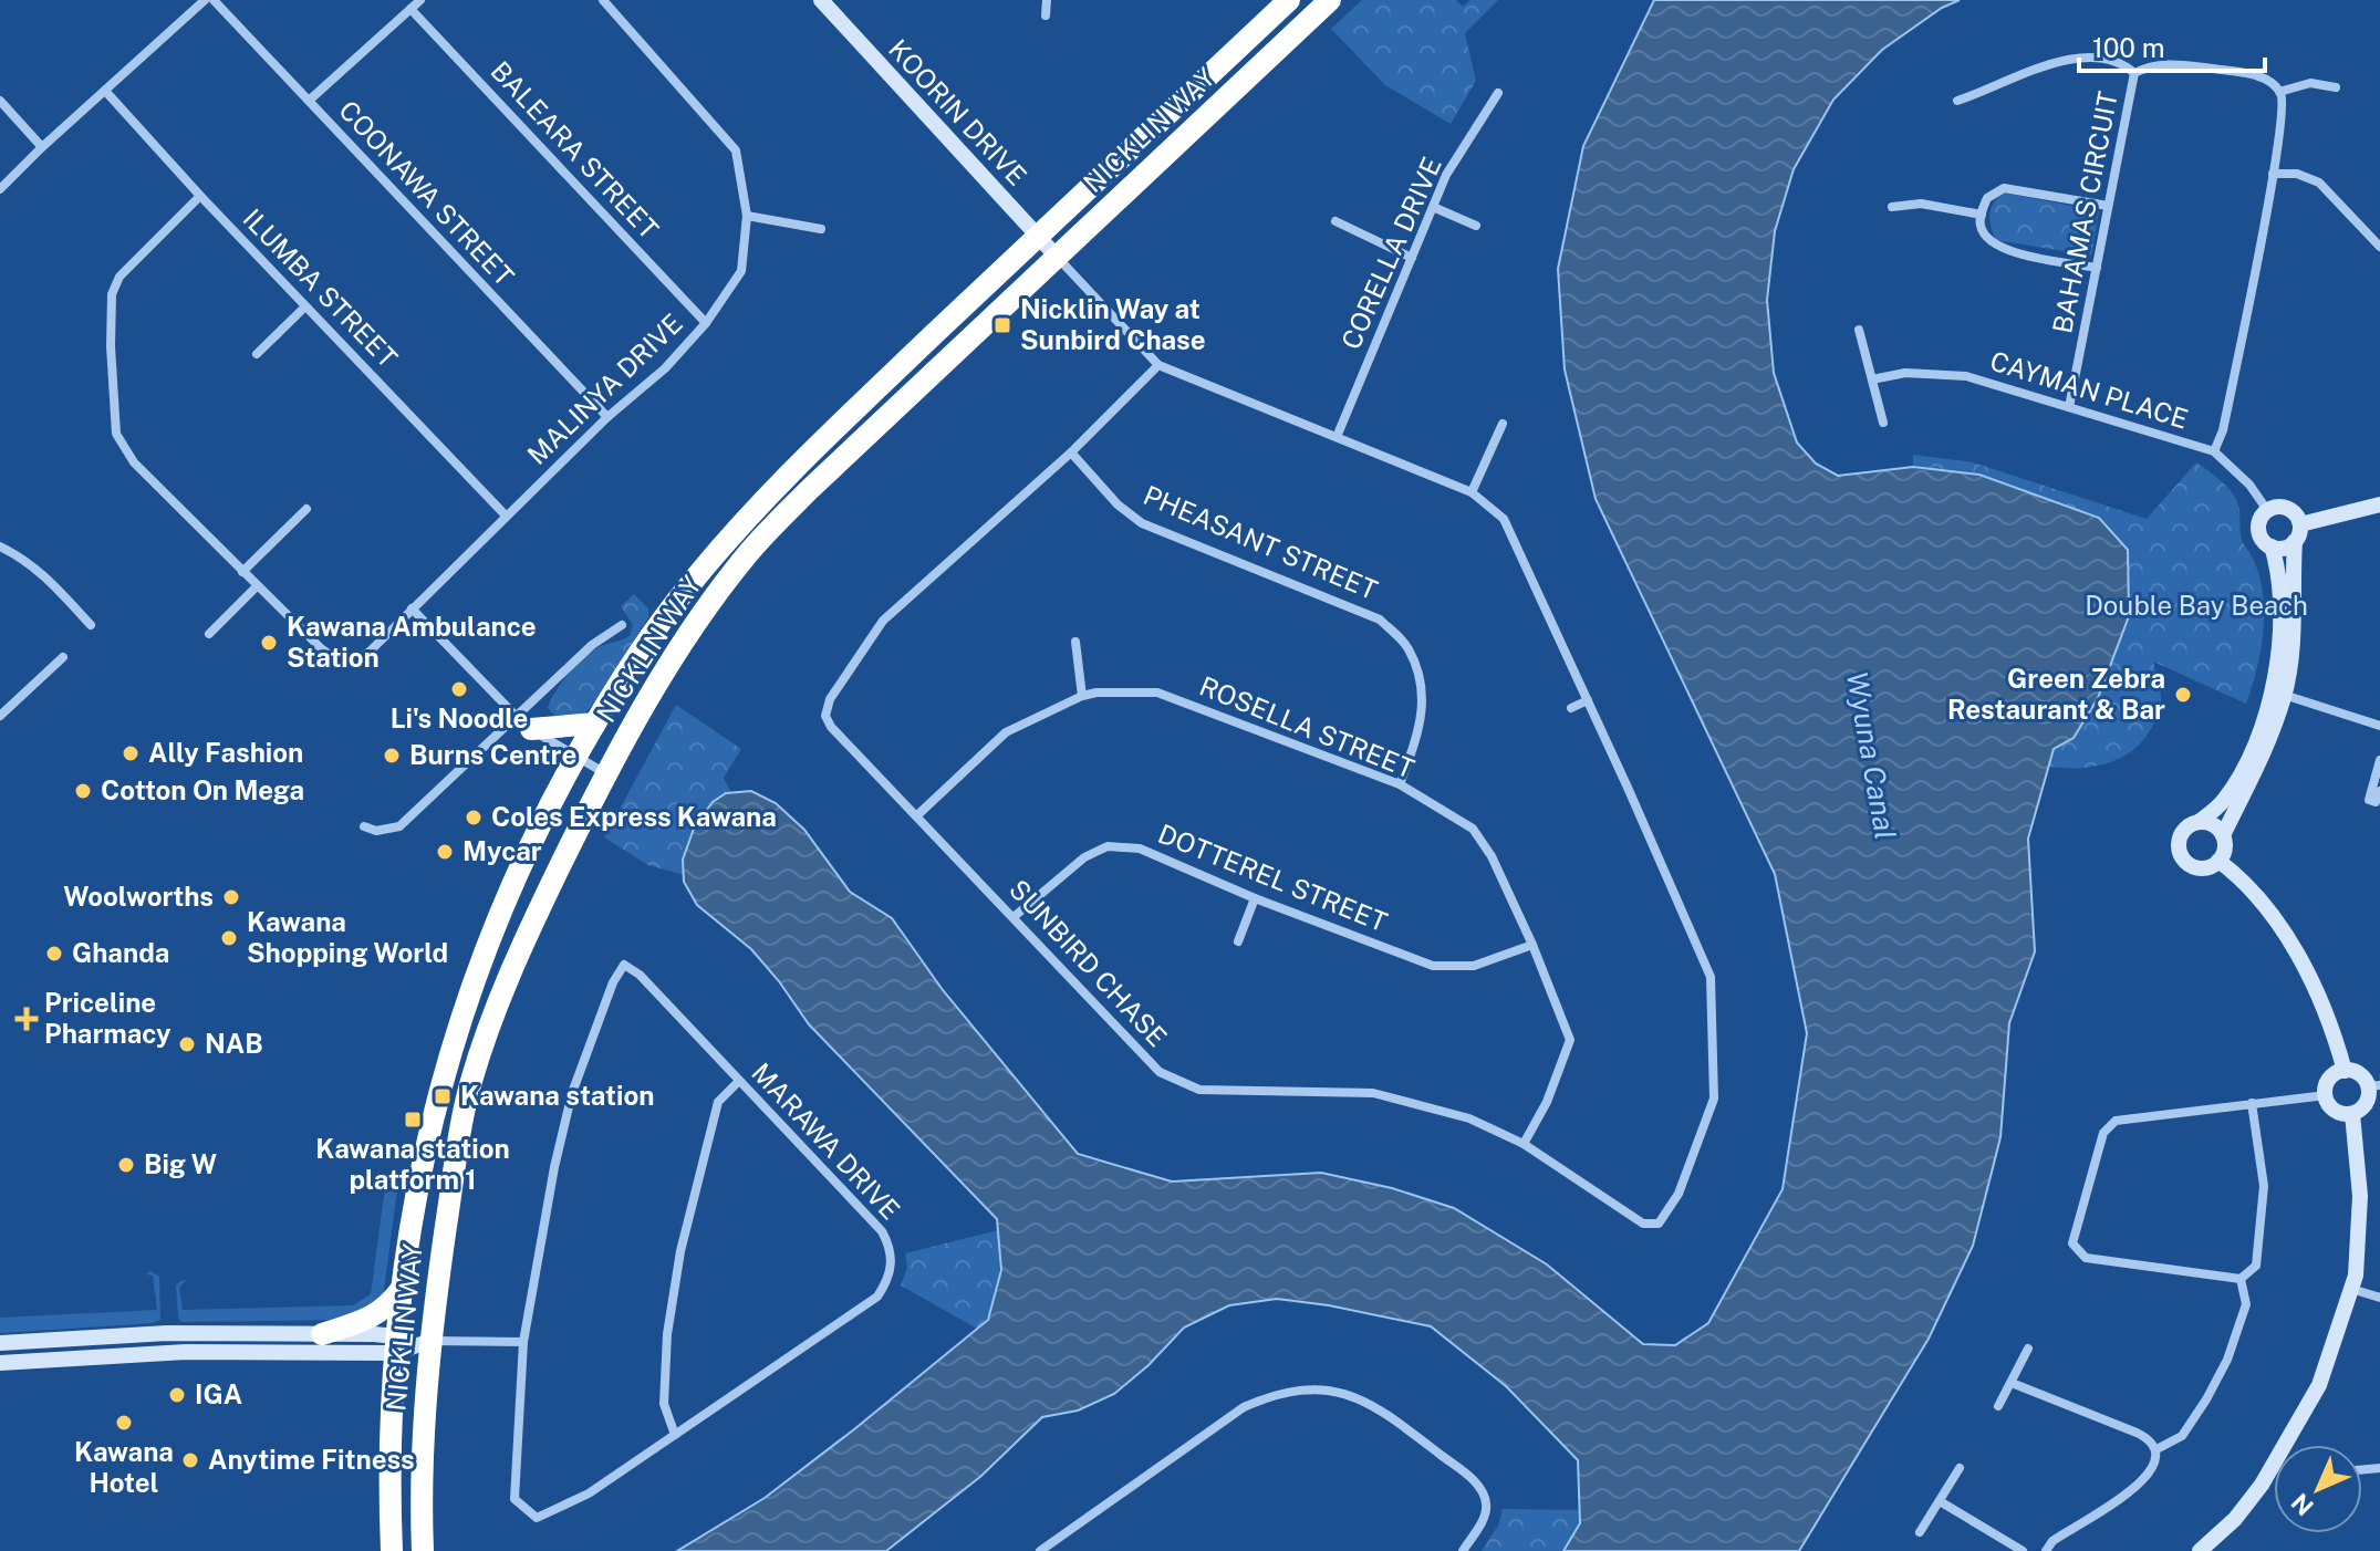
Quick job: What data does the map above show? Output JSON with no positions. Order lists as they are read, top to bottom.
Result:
{
  "streets": {
    "highway": ["NICKLIN WAY"],
    "street": [
      "KOORIN DRIVE",
      "BALEARA STREET",
      "COONAWA STREET",
      "BAHAMAS CIRCUIT",
      "CORELLA DRIVE",
      "ILUMBA STREET",
      "MALINYA DRIVE",
      "CAYMAN PLACE",
      "PHEASANT STREET",
      "ROSELLA STREET",
      "DOTTEREL STREET",
      "SUNBIRD CHASE",
      "MARAWA DRIVE"
    ]
  },
  "crossings": [
    ["KOORIN DRIVE", "NICKLIN WAY"],
    ["KOORIN DRIVE", "SUNBIRD CHASE"],
    ["NICKLIN WAY", "SUNBIRD CHASE"],
    ["BALEARA STREET", "MALINYA DRIVE"],
    ["COONAWA STREET", "MALINYA DRIVE"],
    ["BAHAMAS CIRCUIT", "CAYMAN PLACE"],
    ["CORELLA DRIVE", "SUNBIRD CHASE"],
    ["ILUMBA STREET", "MALINYA DRIVE"],
    ["PHEASANT STREET", "ROSELLA STREET"],
    ["PHEASANT STREET", "SUNBIRD CHASE"],
    ["ROSELLA STREET", "DOTTEREL STREET"],
    ["ROSELLA STREET", "SUNBIRD CHASE"],
    ["DOTTEREL STREET", "SUNBIRD CHASE"]
  ],
  "water": ["Wyuna Canal"],
  "parks": ["Double Bay Beach"],
  "places": {
    "transit": ["Nicklin Way at Sunbird Chase", "Kawana station", "Kawana station platform 1"],
    "other": [
      "Kawana Ambulance Station",
      "Li's Noodle",
      "Green Zebra Restaurant & Bar",
      "Ally Fashion",
      "Burns Centre",
      "Cotton On Mega",
      "Coles Express Kawana",
      "Mycar",
      "Woolworths",
      "Kawana Shopping World",
      "Ghanda",
      "NAB",
      "Big W",
      "IGA",
      "Kawana Hotel",
      "Anytime Fitness"
    ],
    "health": ["Priceline Pharmacy"]
  },
  "scale_bar": "100 m",
  "north": "bottom left"
}
